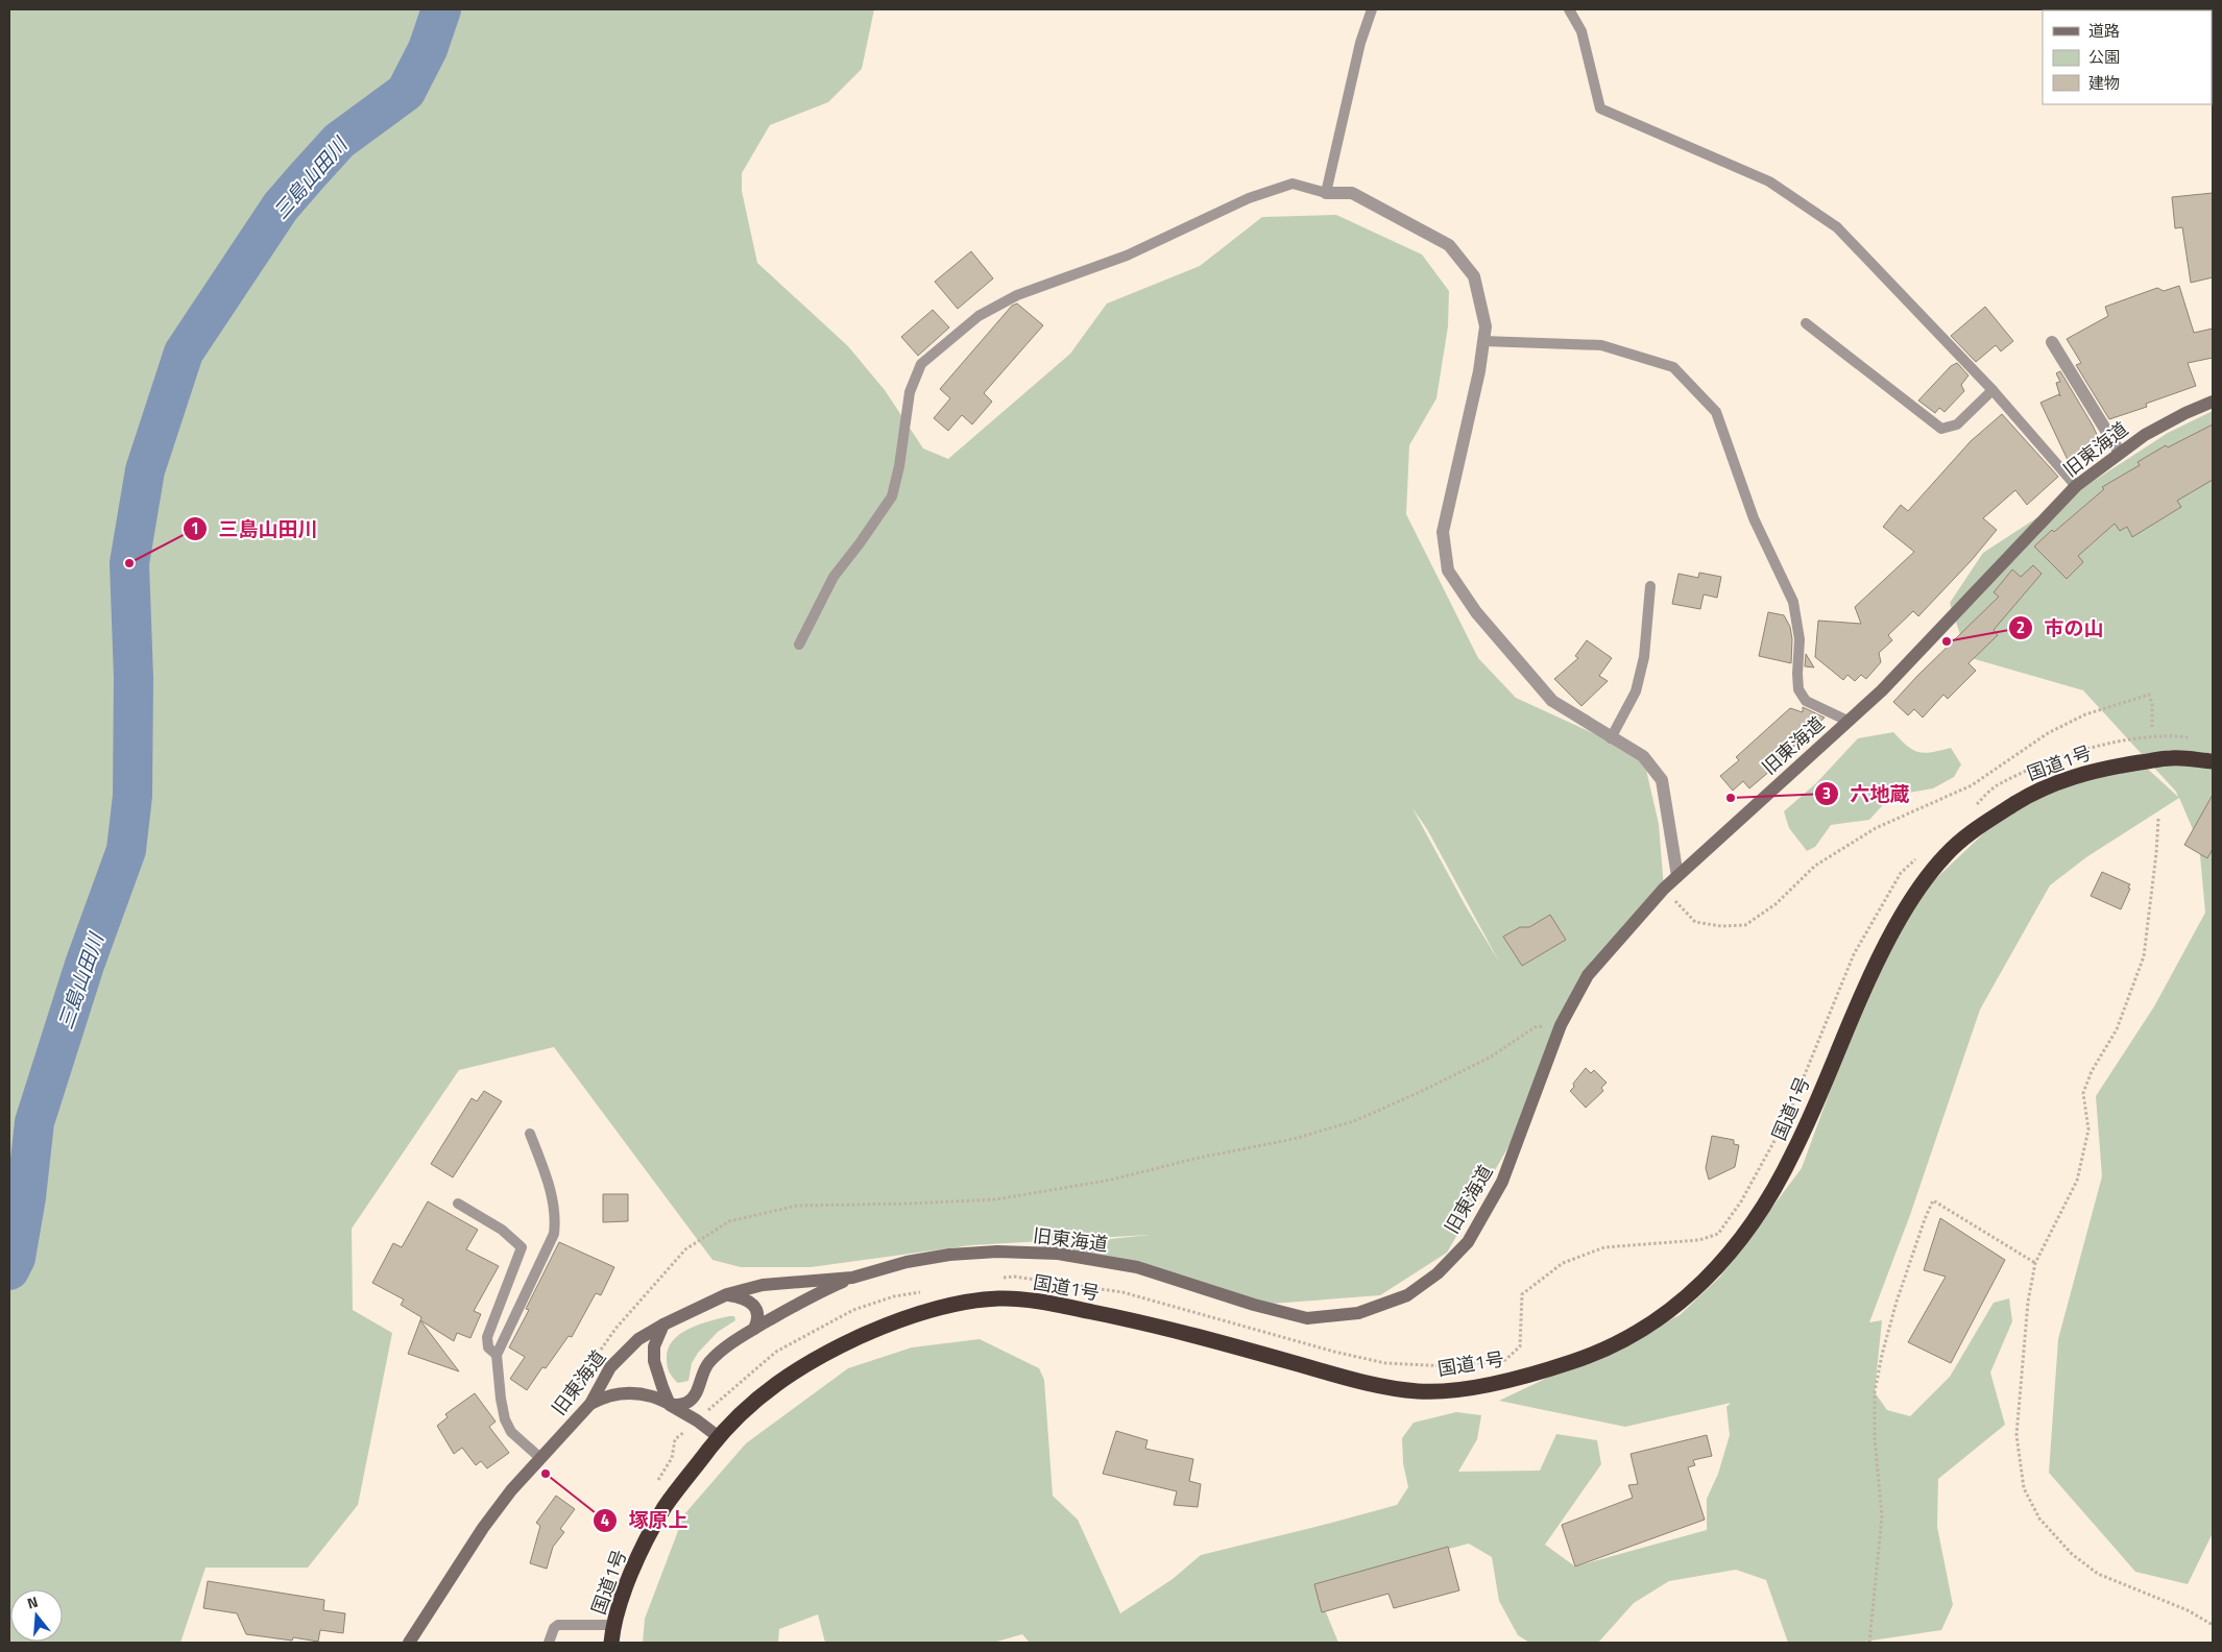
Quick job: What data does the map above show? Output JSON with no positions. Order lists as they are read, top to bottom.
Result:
{
  "streets": {
    "highway": ["国道1号"],
    "street": ["旧東海道"]
  },
  "water": ["三島山田川"],
  "places": [
    "三島山田川",
    "市の山",
    "六地蔵",
    "塚原上"
  ],
  "legend": ["道路", "公園", "建物"],
  "north": "top"
}
